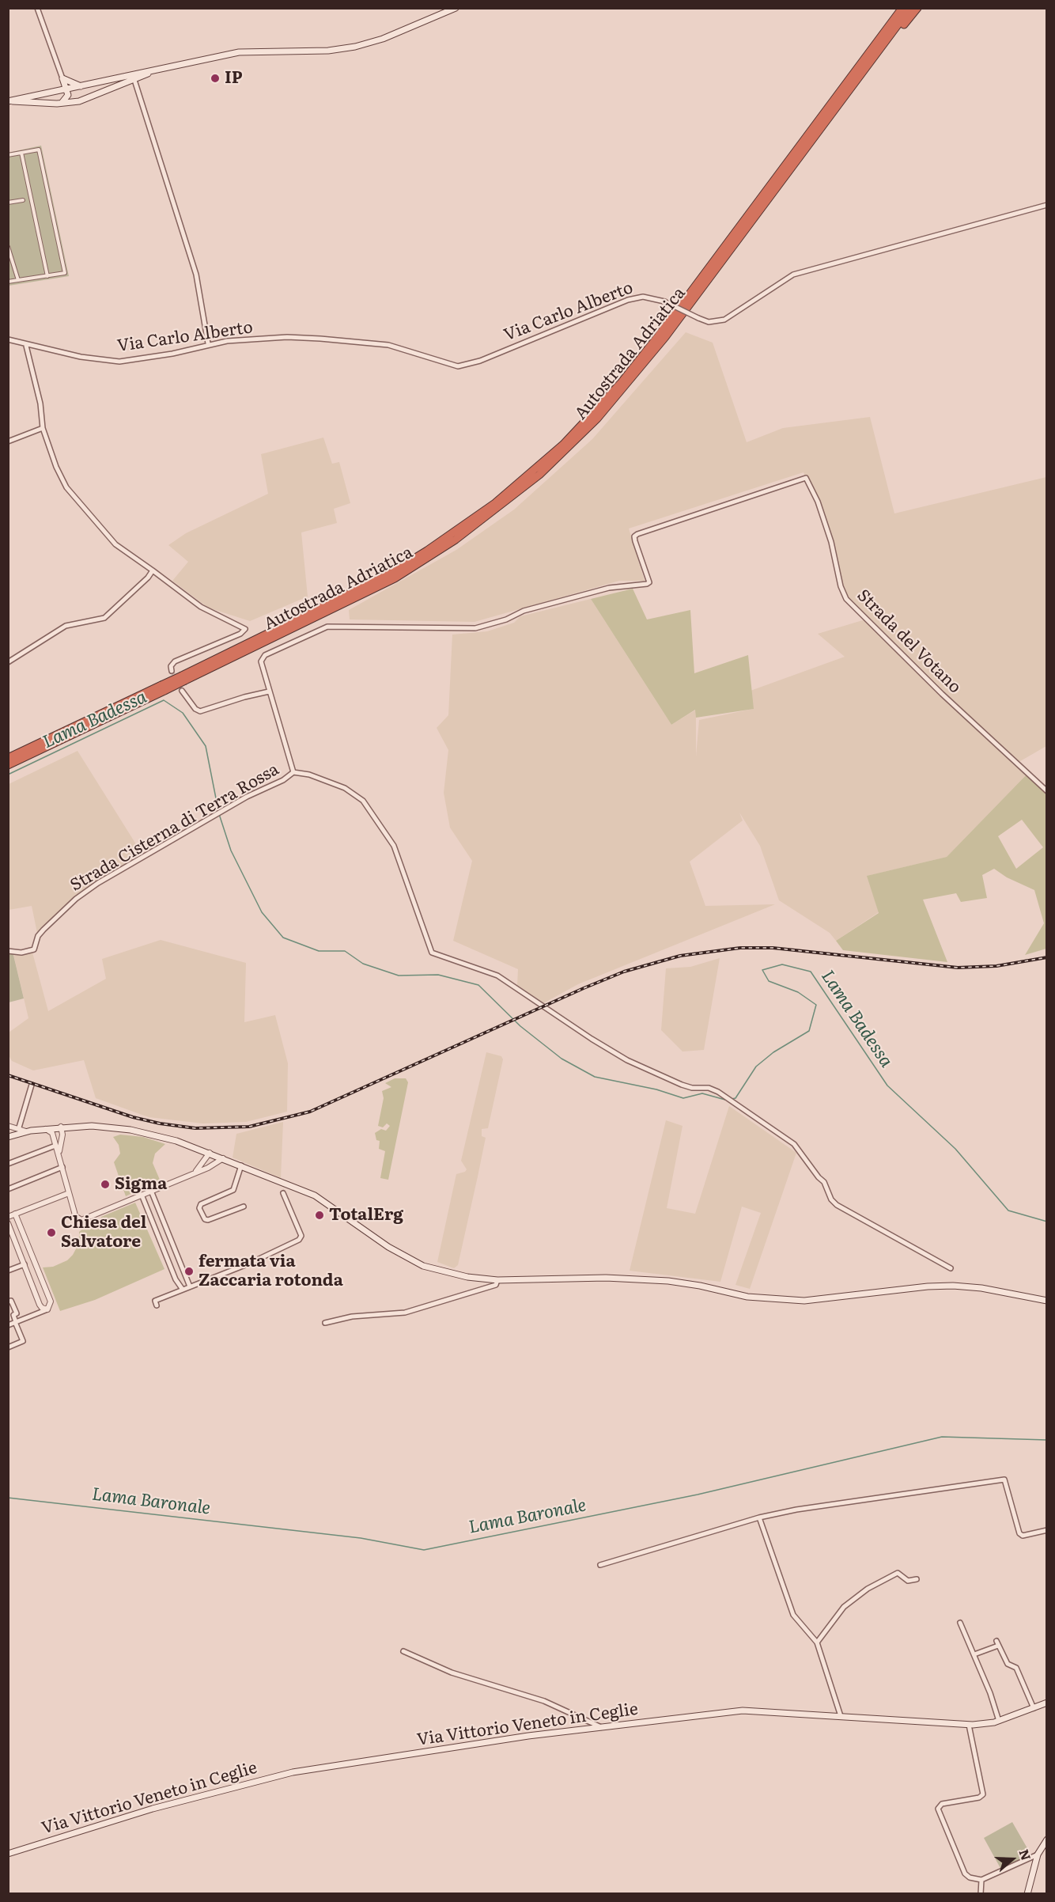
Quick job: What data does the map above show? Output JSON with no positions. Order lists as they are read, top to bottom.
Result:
{
  "streets": {
    "highway": ["Autostrada Adriatica"],
    "main road": ["Via Vittorio Veneto in Ceglie"],
    "street": ["Via Carlo Alberto", "Strada del Votano", "Strada Cisterna di Terra Rossa"]
  },
  "water": ["Lama Badessa", "Lama Baronale"],
  "places": [
    "IP",
    "Sigma",
    "TotalErg",
    "Chiesa del Salvatore",
    "fermata via Zaccaria rotonda"
  ],
  "north": "right"
}
